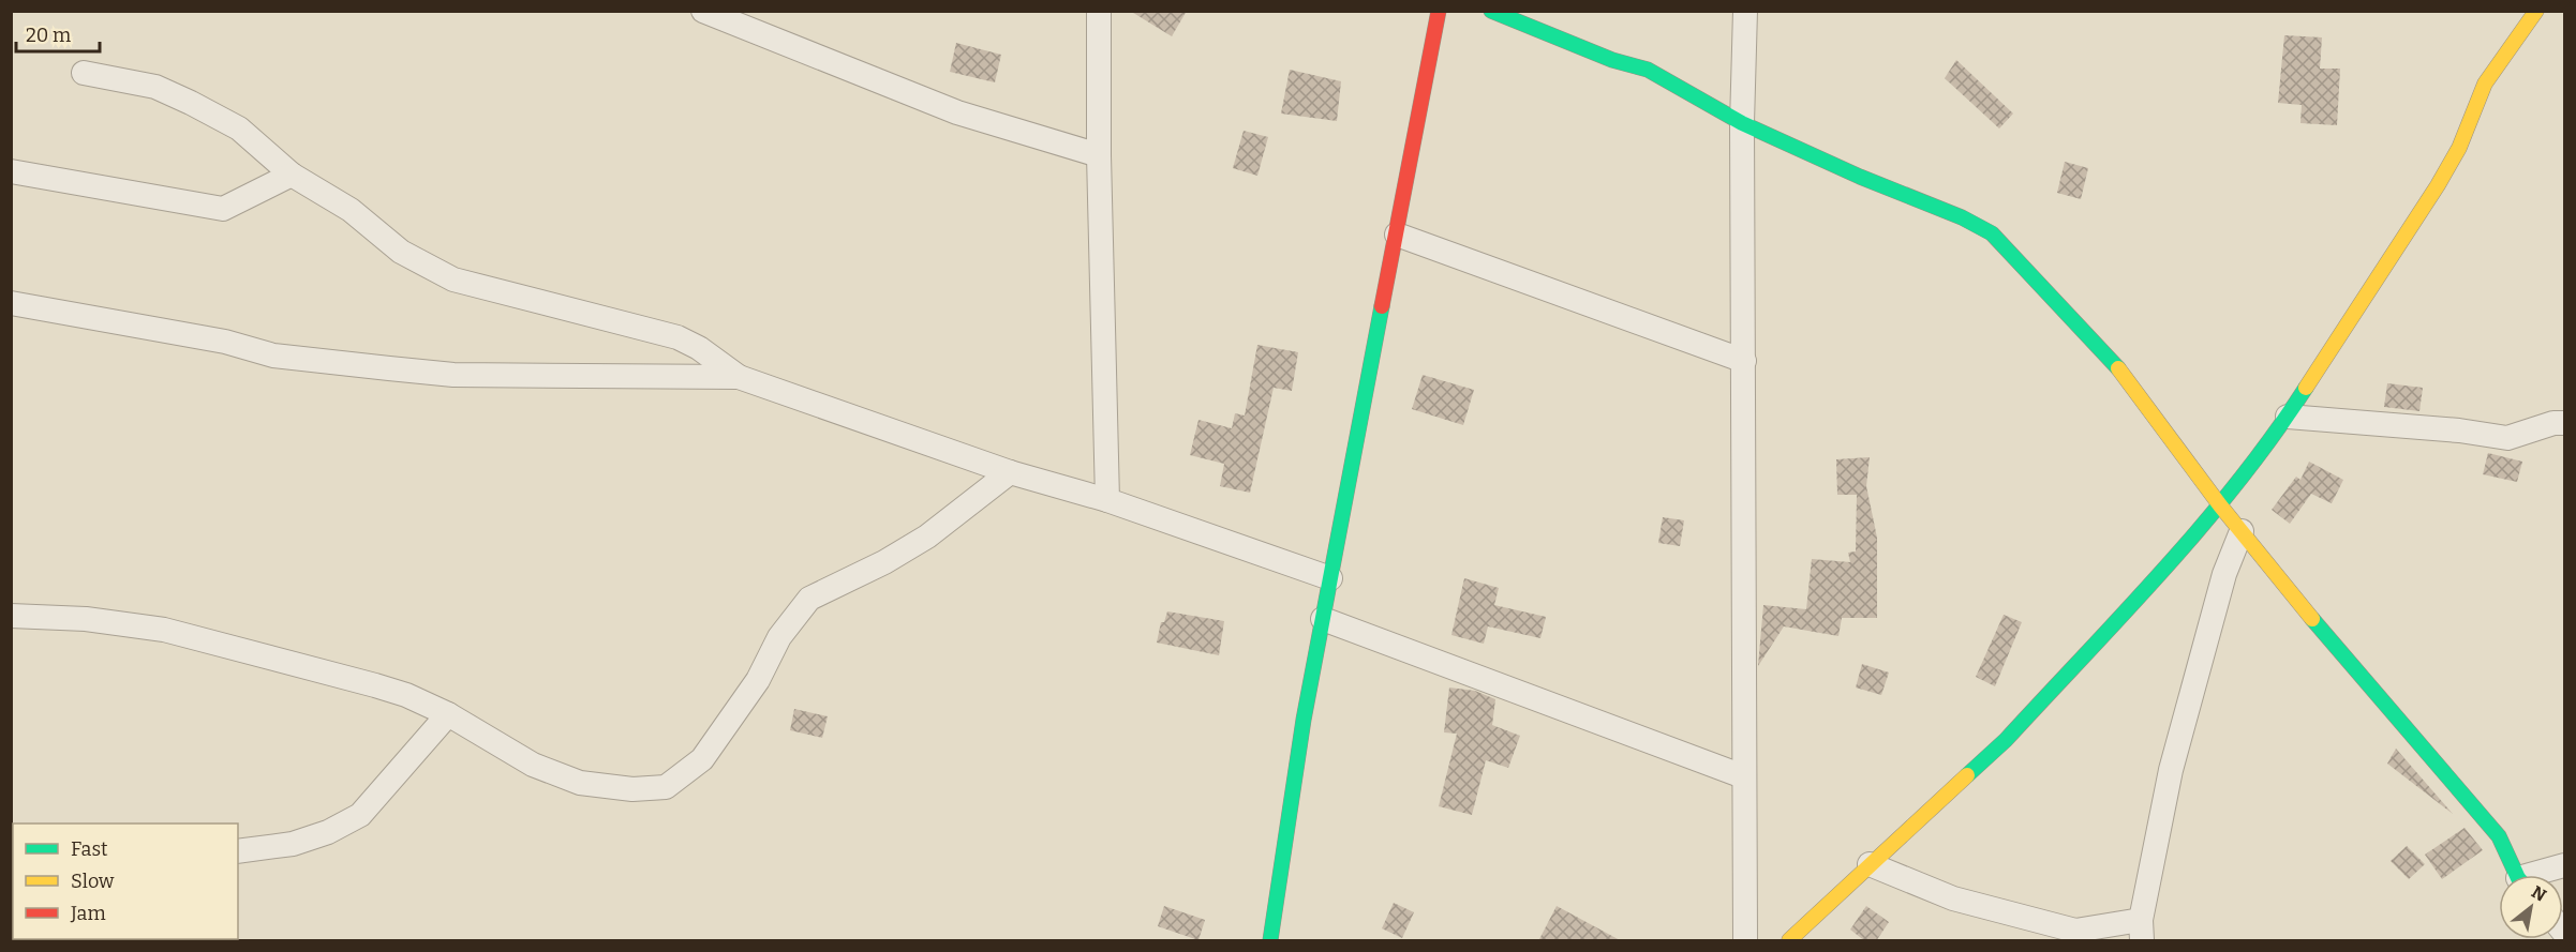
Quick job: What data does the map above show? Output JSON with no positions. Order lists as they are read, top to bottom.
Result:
{
  "legend": ["Fast", "Slow", "Jam"],
  "scale_bar": "20 m",
  "north": "top right"
}
